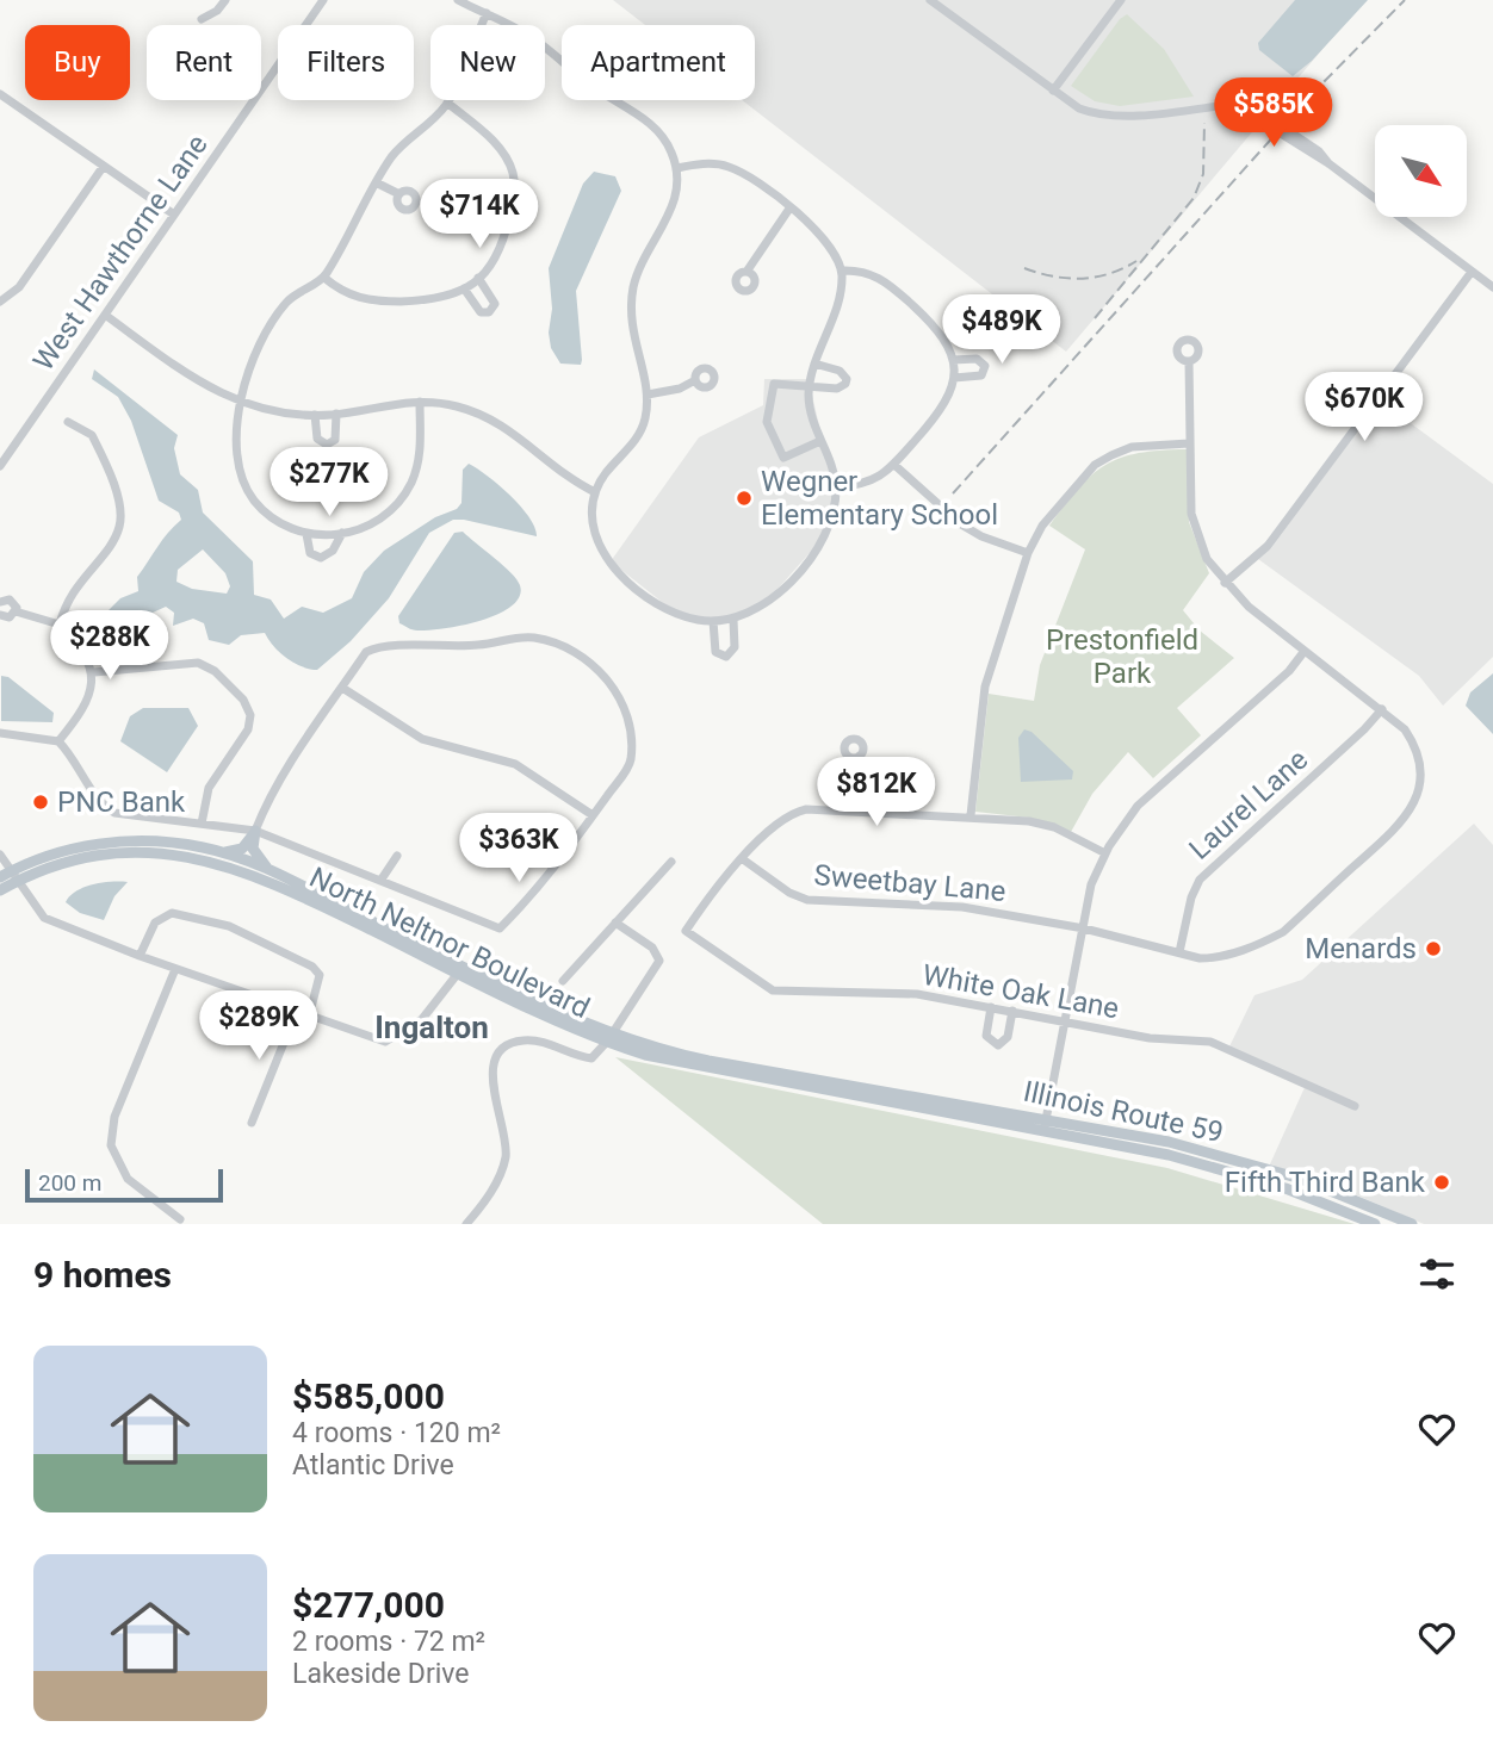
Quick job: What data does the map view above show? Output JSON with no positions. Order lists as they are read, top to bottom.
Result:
{
  "streets": {
    "main road": ["North Neltnor Boulevard", "Illinois Route 59"],
    "street": [
      "West Hawthorne Lane",
      "Laurel Lane",
      "Sweetbay Lane",
      "White Oak Lane"
    ]
  },
  "crossings": [
    ["Laurel Lane", "Sweetbay Lane"],
    ["Sweetbay Lane", "White Oak Lane"],
    ["North Neltnor Boulevard", "Illinois Route 59"]
  ],
  "districts": ["Ingalton"],
  "parks": ["Prestonfield Park"],
  "places": [
    "Wegner Elementary School",
    "PNC Bank",
    "Menards",
    "Fifth Third Bank"
  ],
  "scale_bar": "200 m",
  "north": "bottom right",
  "page": {
    "chip": [
      "Buy",
      "Rent",
      "Filters",
      "New",
      "Apartment"
    ],
    "price": [
      "$585K",
      "$714K",
      "$489K",
      "$670K",
      "$277K",
      "$288K",
      "$812K",
      "$363K",
      "$289K"
    ],
    "scale": "200 m",
    "heading": "9 homes",
    "list": [
      {
        "name": "$585,000",
        "note": "4 rooms · 120 m² · Atlantic Drive"
      },
      {
        "name": "$277,000",
        "note": "2 rooms · 72 m² · Lakeside Drive"
      }
    ]
  }
}
